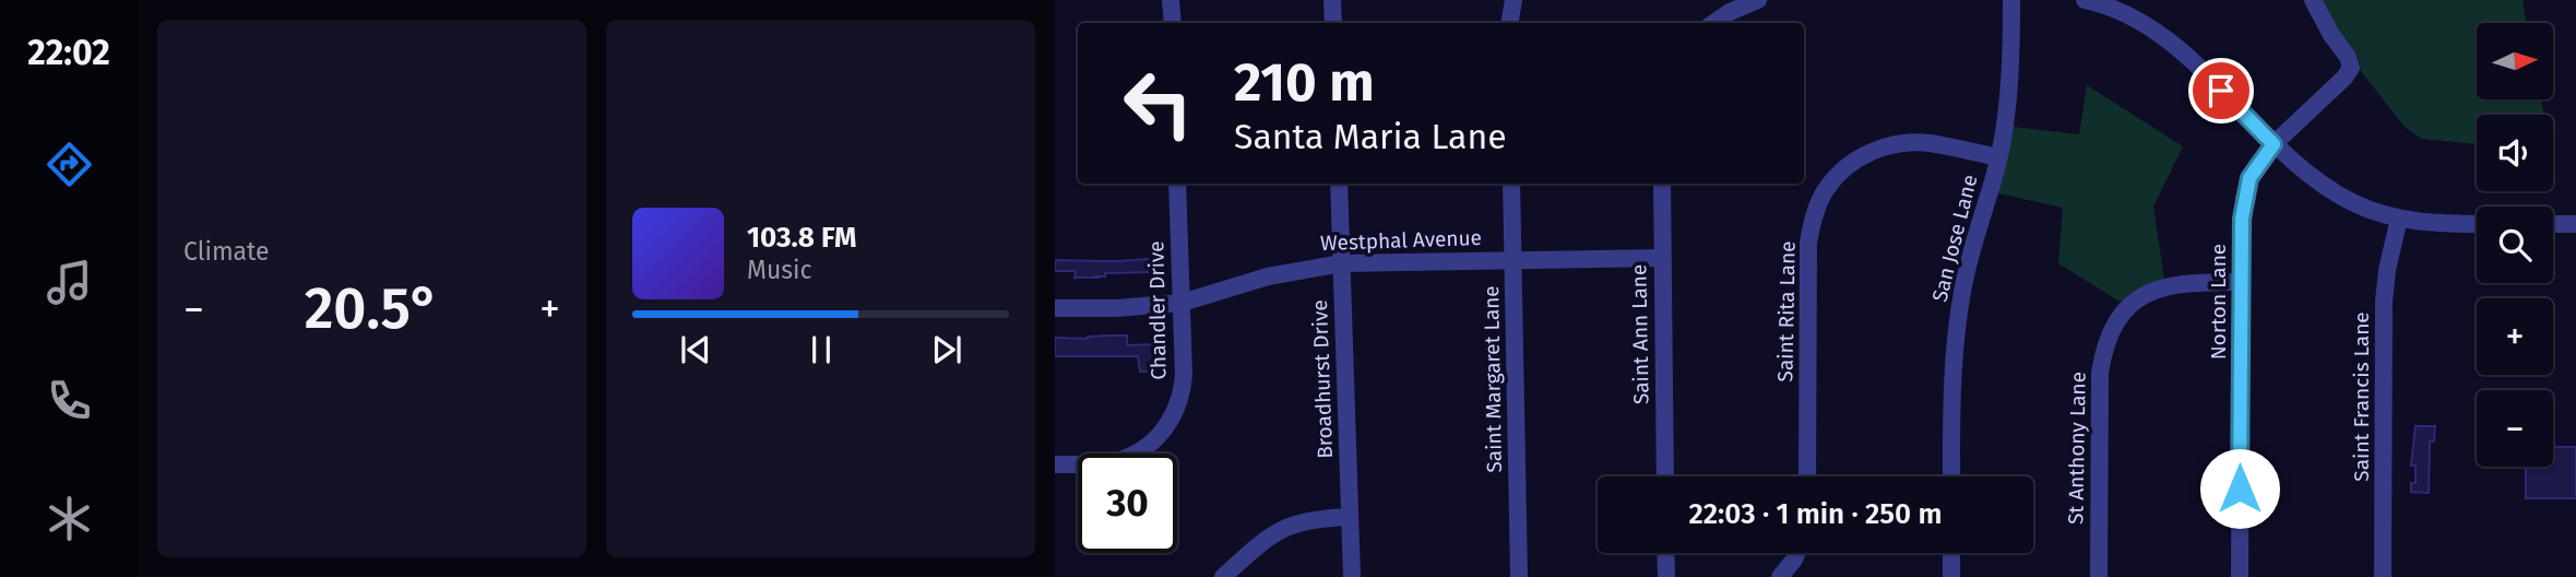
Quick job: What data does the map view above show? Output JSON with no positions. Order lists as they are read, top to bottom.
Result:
{
  "streets": {
    "street": [
      "San Jose Lane",
      "Westphal Avenue",
      "Norton Lane",
      "Chandler Drive",
      "Saint Rita Lane",
      "Saint Ann Lane",
      "Broadhurst Drive",
      "Saint Margaret Lane",
      "Saint Francis Lane",
      "St Anthony Lane"
    ]
  },
  "crossings": [
    ["San Jose Lane", "Saint Rita Lane"],
    ["Westphal Avenue", "Chandler Drive"],
    ["Westphal Avenue", "Saint Ann Lane"],
    ["Westphal Avenue", "Broadhurst Drive"],
    ["Westphal Avenue", "Saint Margaret Lane"],
    ["Norton Lane", "St Anthony Lane"]
  ],
  "north": "right",
  "page": {
    "tabs": "22:02",
    "tile": "Climate",
    "map_buttons": ["+", "−"],
    "turn": ["210 m", "Santa Maria Lane"],
    "song": ["103.8 FM", "Music"],
    "heat": ["−", "20.5°", "+"],
    "limit": "30",
    "trip": "22:03 · 1 min · 250 m"
  }
}
